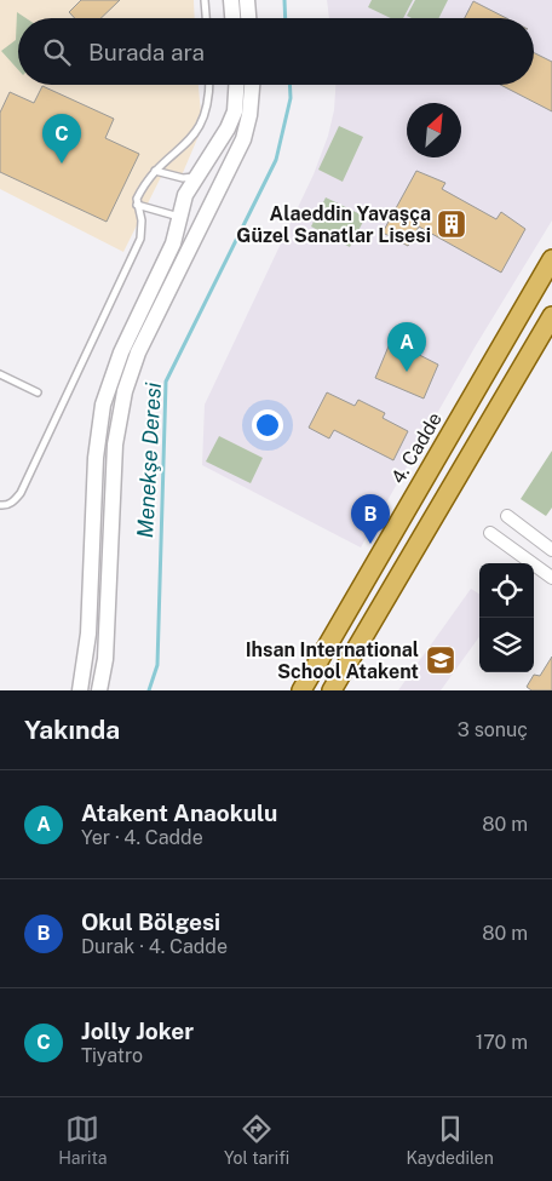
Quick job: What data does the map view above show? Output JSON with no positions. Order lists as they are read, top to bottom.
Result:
{
  "streets": {
    "main road": ["4. Cadde"]
  },
  "water": ["Menekşe Deresi"],
  "places": {
    "building": ["Alaeddin Yavaşça Güzel Sanatlar Lisesi"],
    "school or university": ["Ihsan International School Atakent"]
  },
  "north": "top right",
  "page": {
    "search": "Burada ara",
    "pins": ["C", "A", "B"],
    "heading": ["Yakında", "3 sonuç"],
    "list": [
      {
        "mark": "A",
        "name": "Atakent Anaokulu",
        "note": "Yer · 4. Cadde",
        "value": "80 m"
      },
      {
        "mark": "B",
        "name": "Okul Bölgesi",
        "note": "Durak · 4. Cadde",
        "value": "80 m"
      },
      {
        "mark": "C",
        "name": "Jolly Joker",
        "note": "Tiyatro",
        "value": "170 m"
      }
    ],
    "nav": ["Harita", "Yol tarifi", "Kaydedilen"]
  }
}
